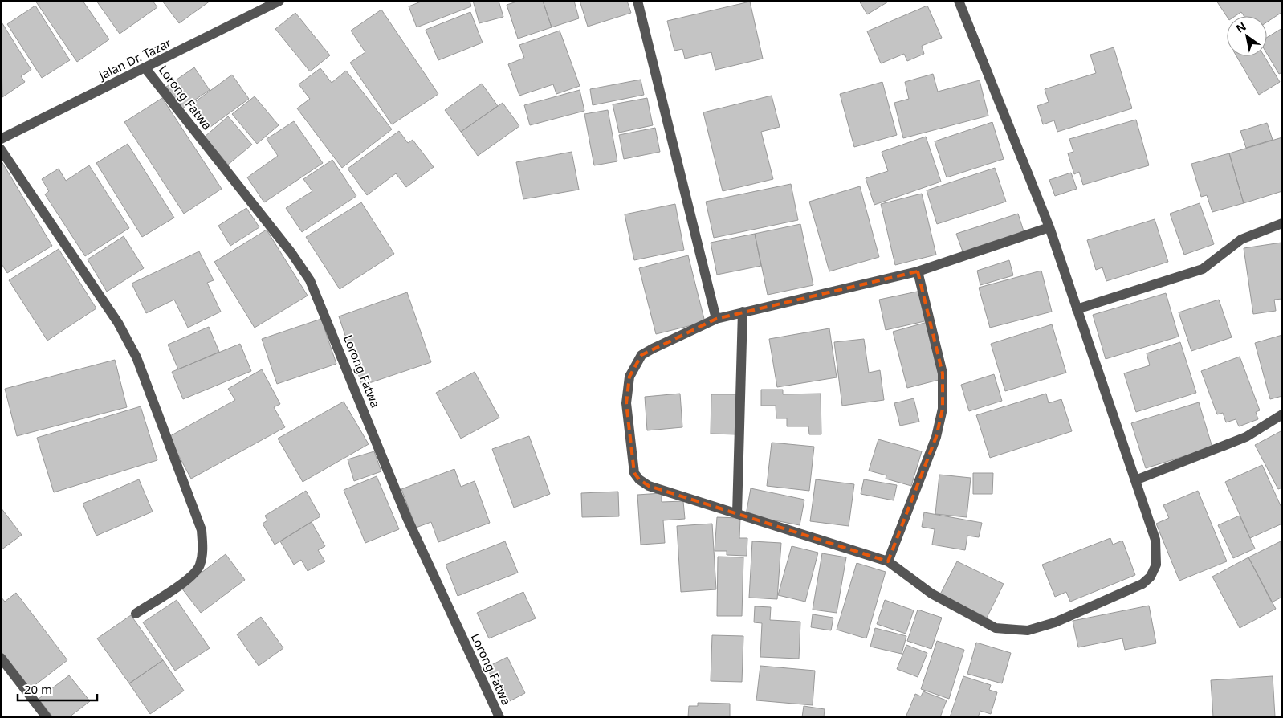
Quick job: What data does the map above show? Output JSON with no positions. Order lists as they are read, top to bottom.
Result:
{
  "streets": {
    "street": ["Jalan Dr. Tazar", "Lorong Fatwa"]
  },
  "crossings": [
    ["Jalan Dr. Tazar", "Lorong Fatwa"]
  ],
  "scale_bar": "20 m",
  "north": "top left"
}
